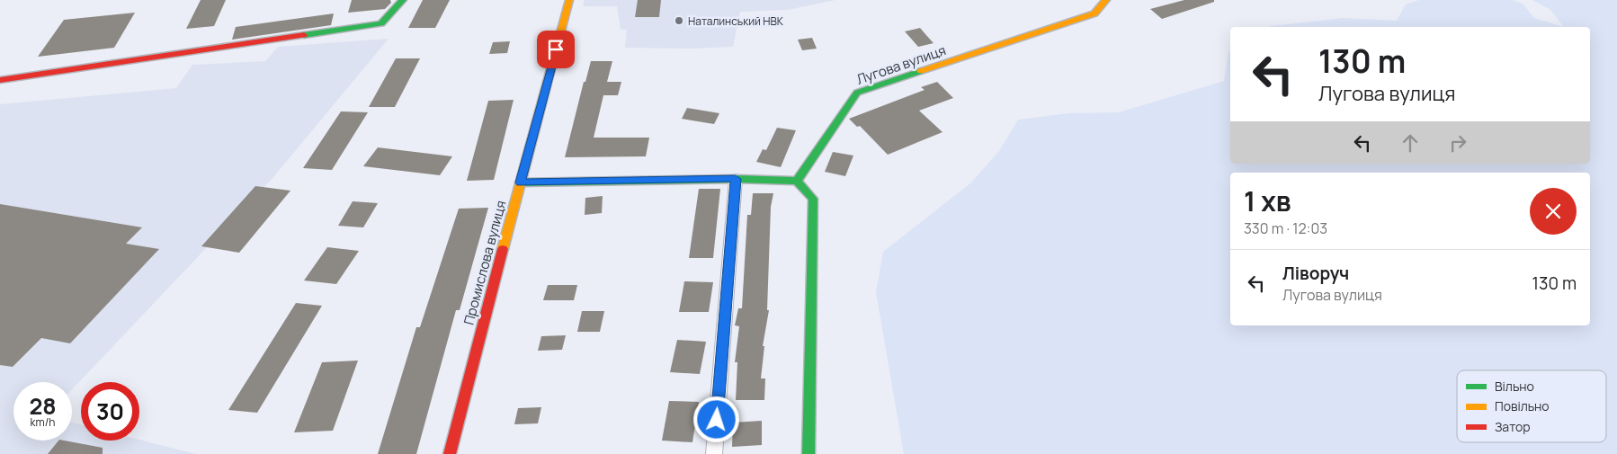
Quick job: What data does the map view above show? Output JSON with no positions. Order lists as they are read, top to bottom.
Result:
{
  "streets": {
    "street": ["Лугова вулиця", "Промислова вулиця"]
  },
  "places": ["Наталинський НВК"],
  "legend": ["Вільно", "Повільно", "Затор"],
  "page": {
    "turn": ["130 m", "Лугова вулиця"],
    "heading": ["1 хв", "330 m · 12:03"],
    "list": [
      {
        "name": "Ліворуч",
        "note": "Лугова вулиця",
        "value": "130 m"
      }
    ],
    "speed": "28 km/h",
    "limit": "30"
  }
}
